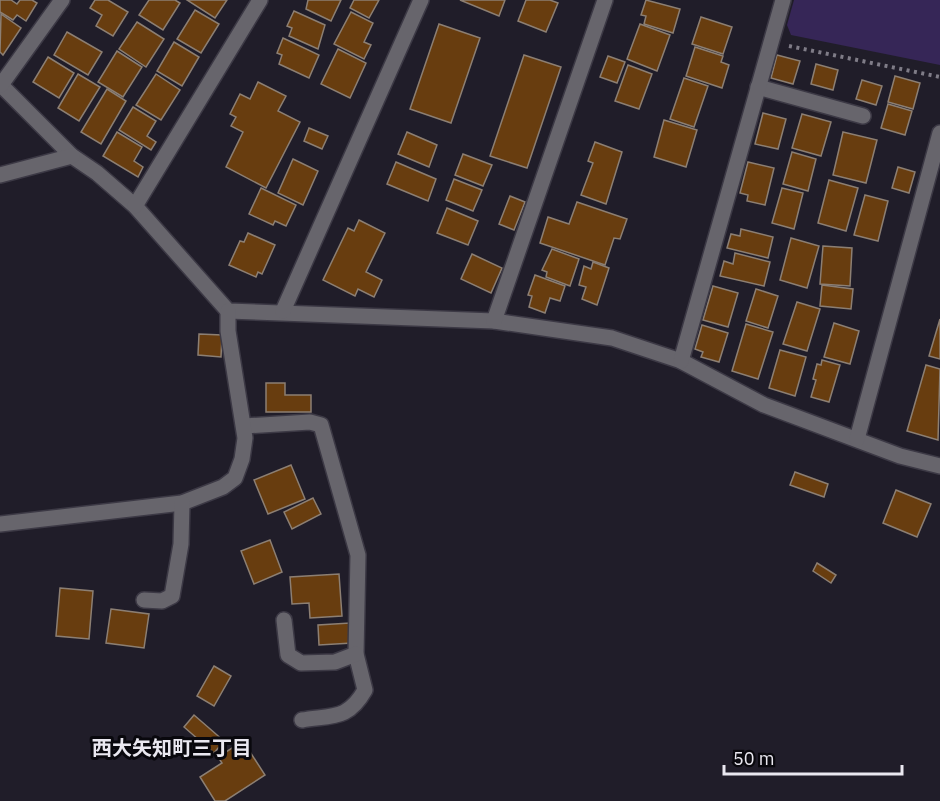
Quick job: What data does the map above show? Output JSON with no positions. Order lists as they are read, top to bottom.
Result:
{
  "districts": ["西大矢知町三丁目"],
  "scale_bar": "50 m"
}
